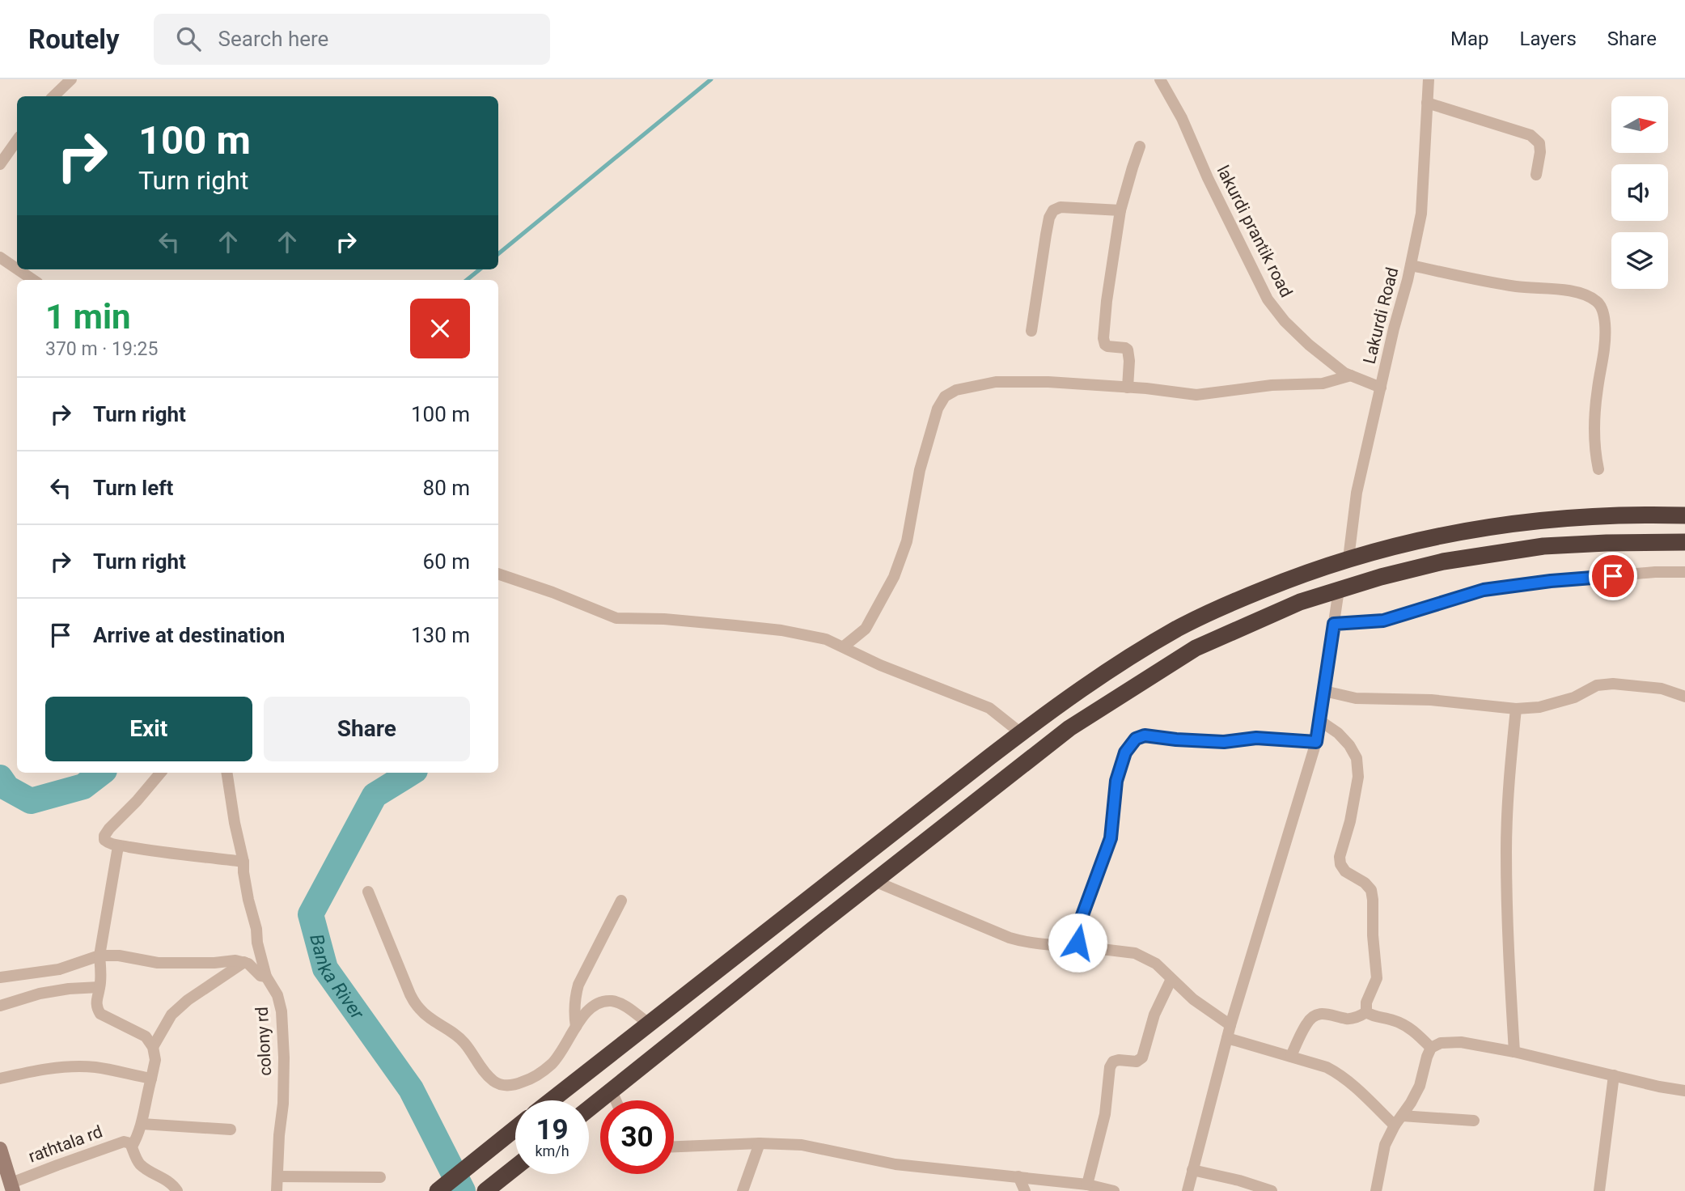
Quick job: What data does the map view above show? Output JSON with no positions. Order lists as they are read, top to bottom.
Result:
{
  "streets": {
    "street": [
      "lakurdi prantik road",
      "Lakurdi Road",
      "colony rd",
      "rathtala rd"
    ]
  },
  "crossings": [
    ["lakurdi prantik road", "Lakurdi Road"]
  ],
  "water": ["Banka River"],
  "north": "right",
  "page": {
    "header": "Routely",
    "search": "Search here",
    "nav": ["Map", "Layers", "Share"],
    "turn": ["100 m", "Turn right"],
    "heading": ["1 min", "370 m · 19:25"],
    "list": [
      {
        "name": "Turn right",
        "value": "100 m"
      },
      {
        "name": "Turn left",
        "value": "80 m"
      },
      {
        "name": "Turn right",
        "value": "60 m"
      },
      {
        "name": "Arrive at destination",
        "value": "130 m"
      }
    ],
    "buttons": ["Exit", "Share"],
    "speed": "19 km/h",
    "limit": "30"
  }
}
